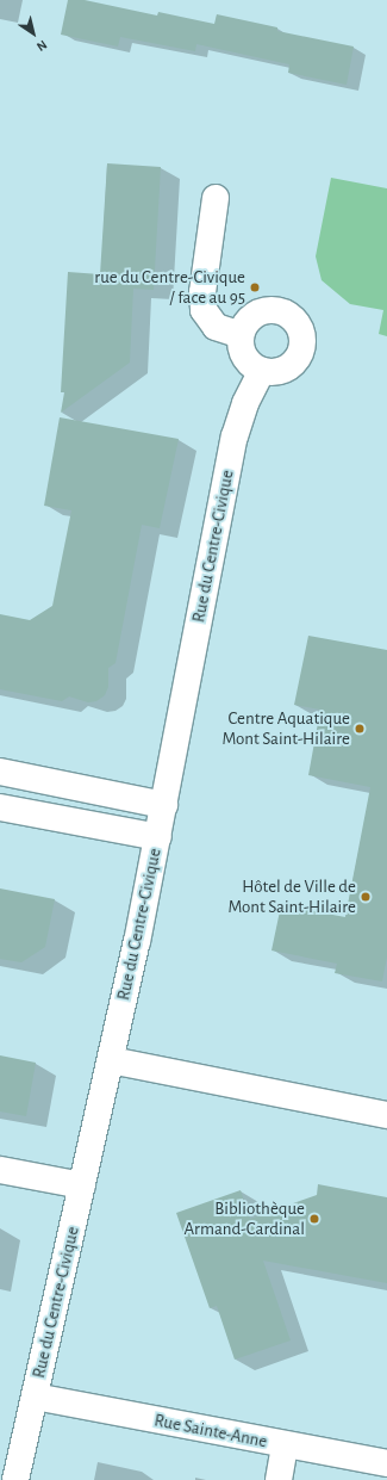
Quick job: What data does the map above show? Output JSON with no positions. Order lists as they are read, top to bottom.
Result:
{
  "streets": {
    "street": ["Rue du Centre-Civique", "Rue Sainte-Anne"]
  },
  "crossings": [
    ["Rue du Centre-Civique", "Rue Sainte-Anne"]
  ],
  "places": [
    "rue du Centre-Civique / face au 95",
    "Centre Aquatique Mont Saint-Hilaire",
    "Hôtel de Ville de Mont Saint-Hilaire",
    "Bibliothèque Armand-Cardinal"
  ],
  "north": "bottom right"
}
